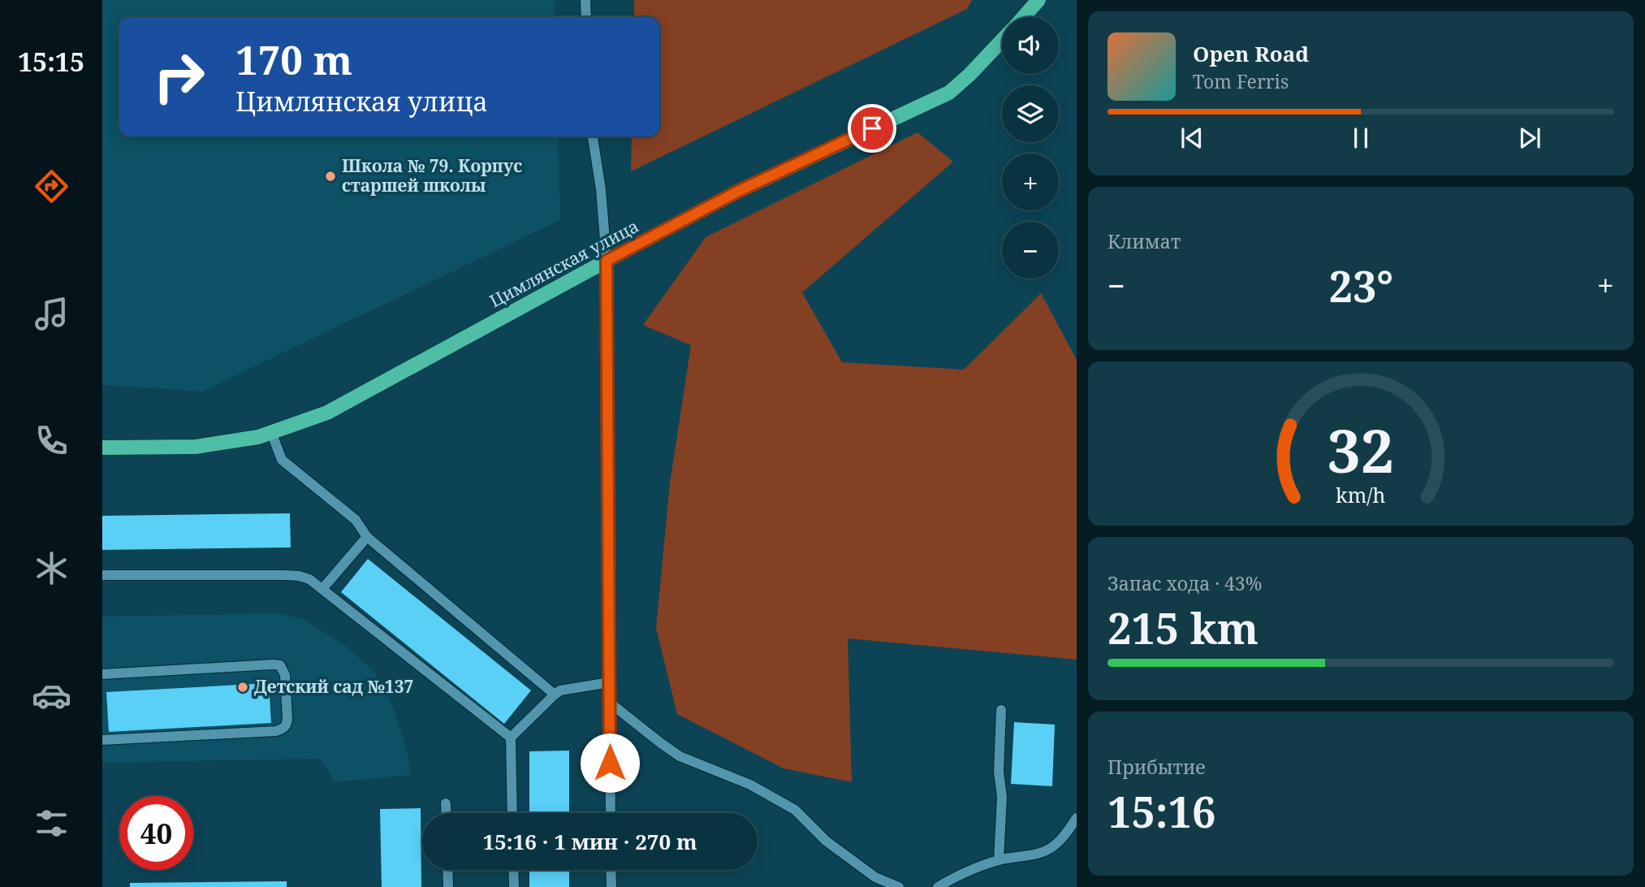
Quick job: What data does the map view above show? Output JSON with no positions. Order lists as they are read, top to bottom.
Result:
{
  "streets": {
    "main road": ["Цимлянская улица"]
  },
  "places": ["Школа № 79. Корпус старшей школы", "Детский сад №137"],
  "page": {
    "tabs": "15:15",
    "map_buttons": ["+", "−"],
    "turn": ["170 m", "Цимлянская улица"],
    "song": ["Open Road", "Tom Ferris"],
    "tile": [
      "Климат",
      ["Запас хода · 43%", "215 km"],
      ["Прибытие", "15:16"]
    ],
    "heat": ["−", "23°", "+"],
    "limit": "40",
    "trip": "15:16 · 1 мин · 270 m",
    "gauge": ["32", "km/h"]
  }
}
